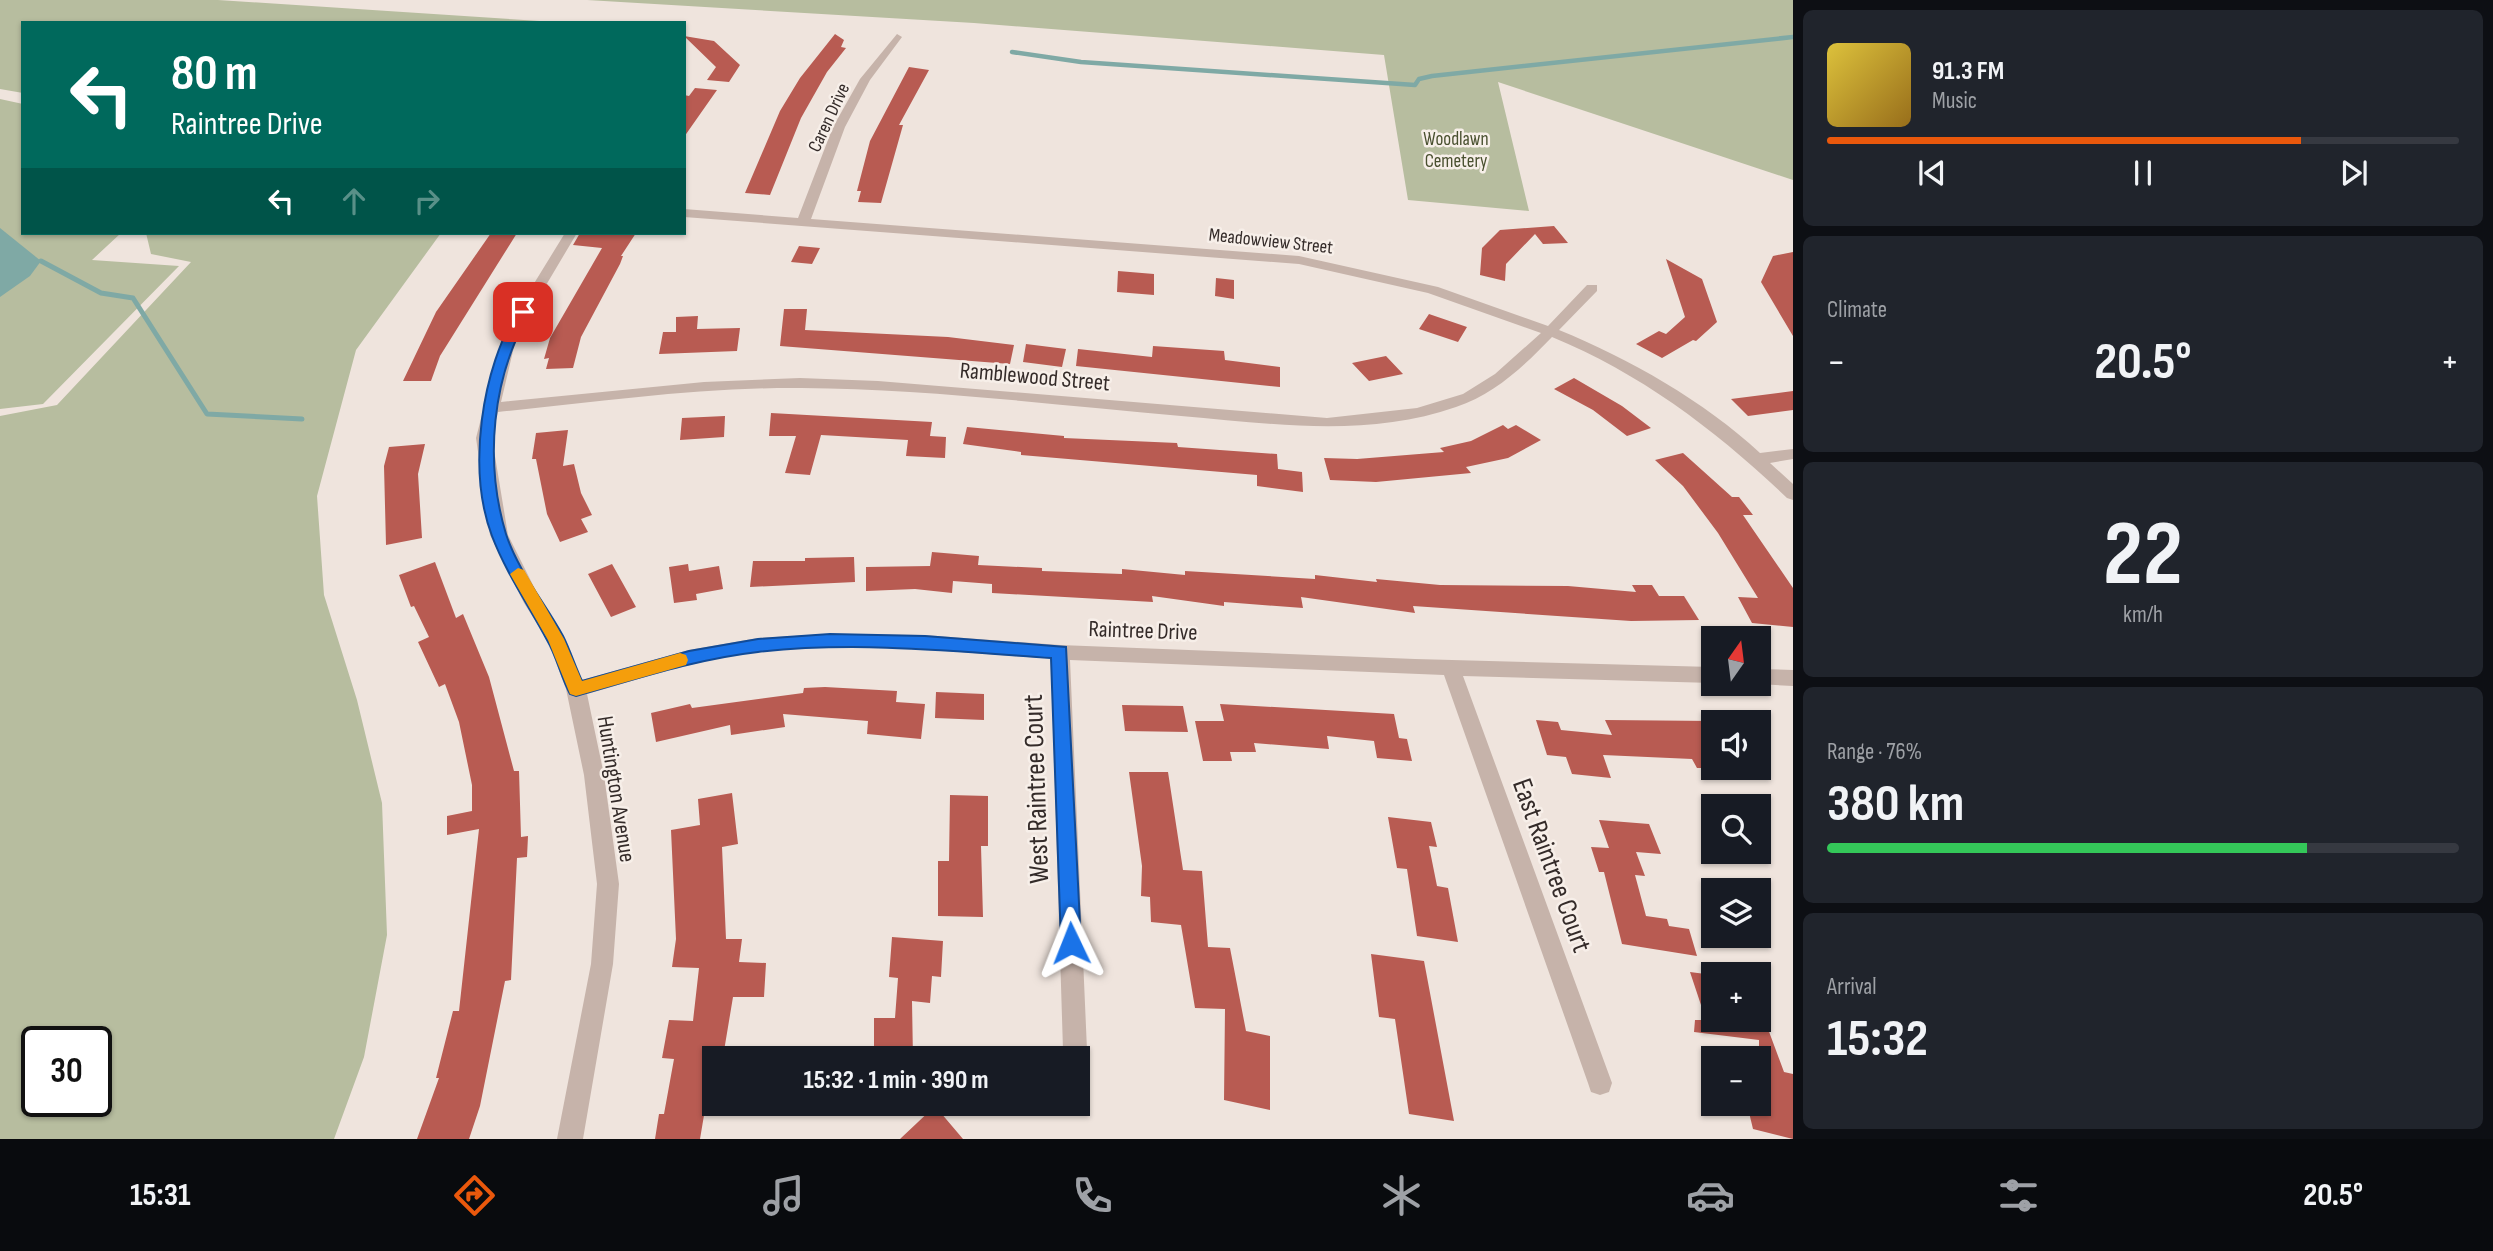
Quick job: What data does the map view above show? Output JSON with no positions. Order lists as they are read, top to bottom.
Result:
{
  "streets": {
    "street": [
      "Caren Drive",
      "Meadowview Street",
      "Ramblewood Street",
      "Raintree Drive",
      "Huntington Avenue",
      "West Raintree Court",
      "East Raintree Court"
    ]
  },
  "crossings": [
    ["Caren Drive", "Meadowview Street"],
    ["Meadowview Street", "Ramblewood Street"],
    ["Ramblewood Street", "Huntington Avenue"],
    ["Raintree Drive", "Huntington Avenue"],
    ["Raintree Drive", "West Raintree Court"],
    ["Raintree Drive", "East Raintree Court"]
  ],
  "parks": ["Woodlawn Cemetery"],
  "north": "top",
  "page": {
    "turn": ["80 m", "Raintree Drive"],
    "song": ["91.3 FM", "Music"],
    "tile": [
      "Climate",
      ["22", "km/h"],
      ["Range · 76%", "380 km"],
      ["Arrival", "15:32"]
    ],
    "heat": ["−", "20.5°", "+"],
    "map_buttons": ["+", "−"],
    "limit": "30",
    "trip": "15:32 · 1 min · 390 m",
    "tabs": ["15:31", "20.5°"]
  }
}
